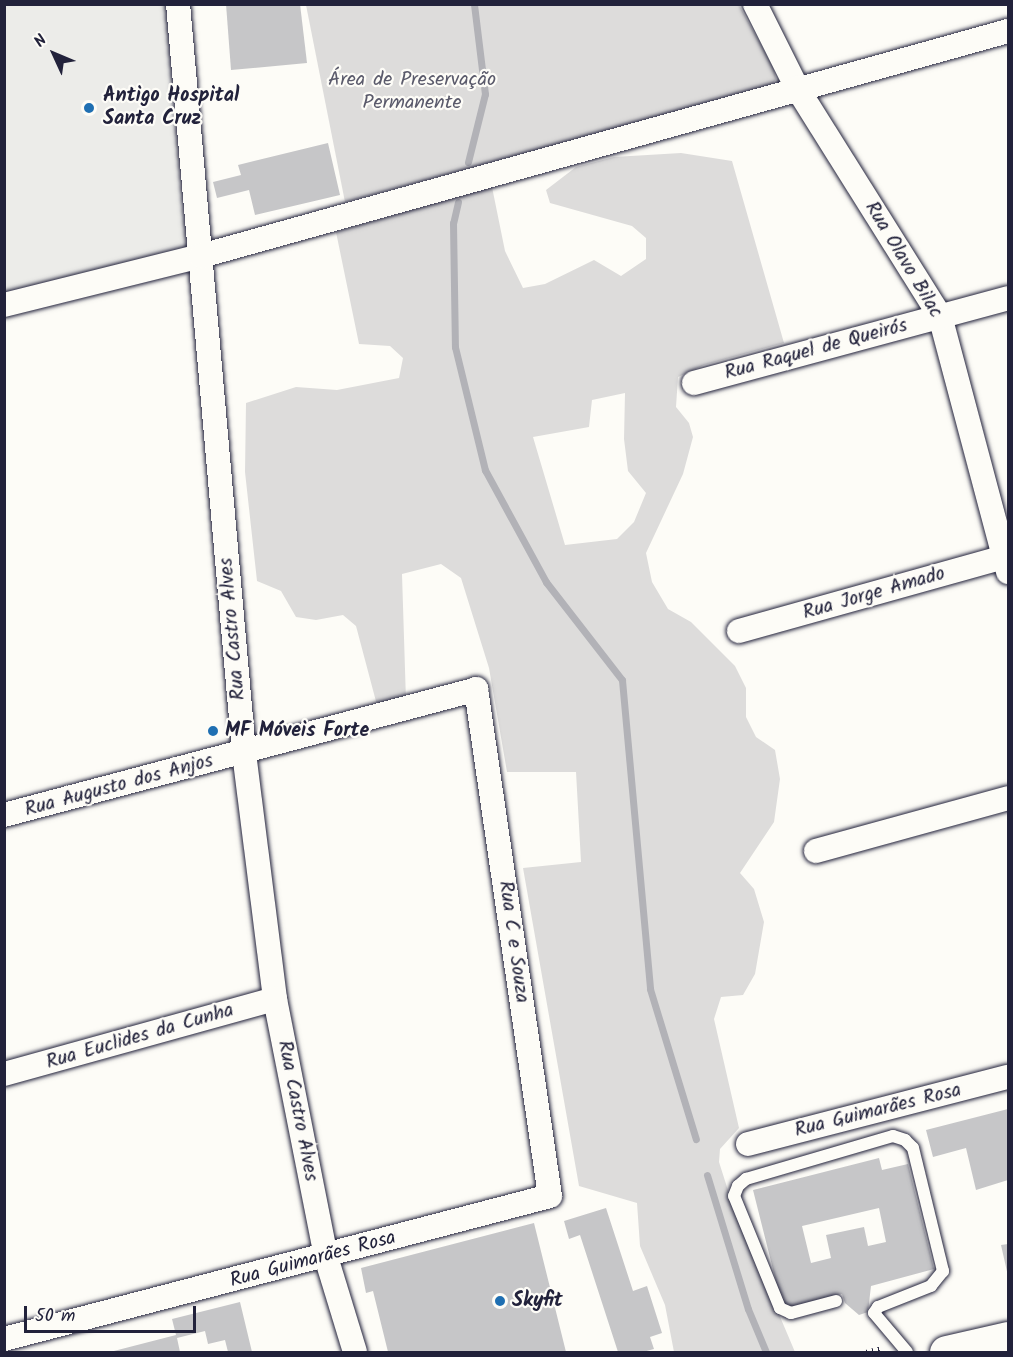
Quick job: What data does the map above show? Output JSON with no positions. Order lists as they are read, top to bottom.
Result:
{
  "streets": {
    "street": [
      "Rua Olavo Bilac",
      "Rua Raquel de Queirós",
      "Rua Jorge Amado",
      "Rua Castro Alves",
      "Rua Augusto dos Anjos",
      "Rua C e Souza",
      "Rua Euclides da Cunha",
      "Rua Guimarães Rosa"
    ]
  },
  "crossings": [
    ["Rua Olavo Bilac", "Rua Raquel de Queirós"],
    ["Rua Olavo Bilac", "Rua Jorge Amado"],
    ["Rua Castro Alves", "Rua Augusto dos Anjos"],
    ["Rua Castro Alves", "Rua Euclides da Cunha"],
    ["Rua Castro Alves", "Rua Guimarães Rosa"],
    ["Rua Augusto dos Anjos", "Rua C e Souza"],
    ["Rua C e Souza", "Rua Guimarães Rosa"]
  ],
  "parks": ["Área de Preservação Permanente"],
  "places": ["Antigo Hospital Santa Cruz", "MF Móveis Forte", "Skyfit"],
  "scale_bar": "50 m",
  "north": "top left"
}
